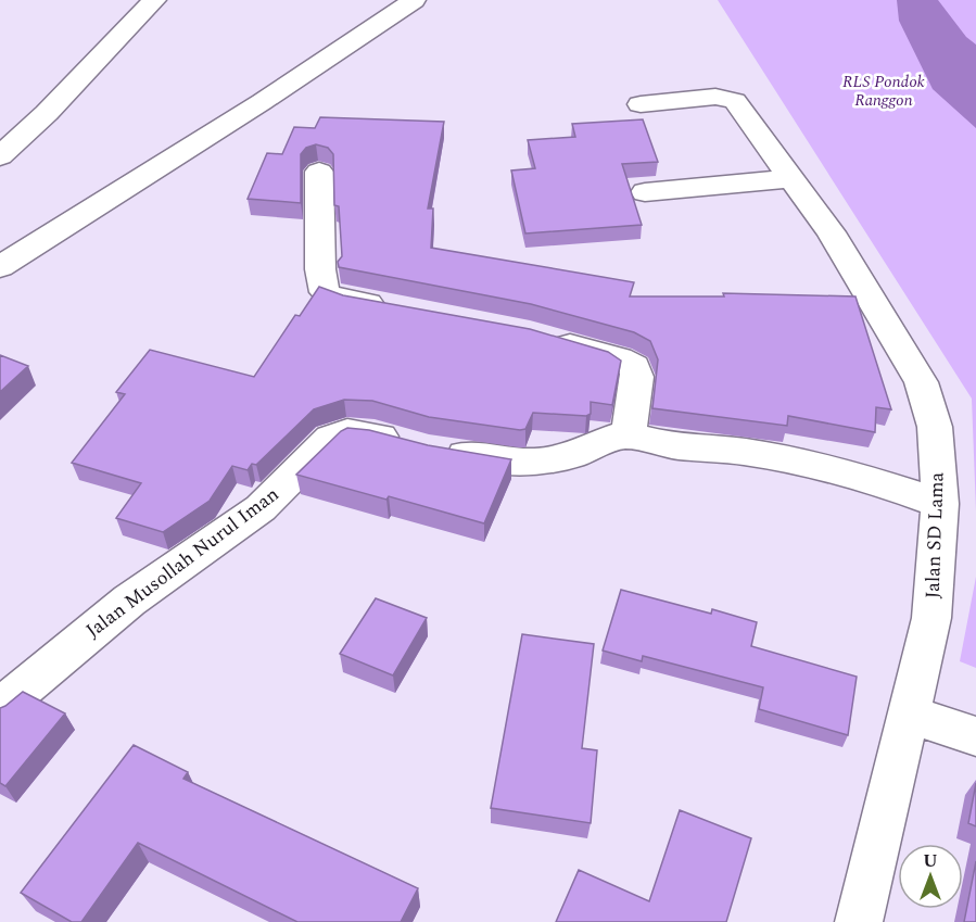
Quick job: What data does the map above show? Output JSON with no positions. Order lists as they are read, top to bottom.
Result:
{
  "streets": {
    "street": ["Jalan SD Lama", "Jalan Musollah Nurul Iman"]
  },
  "parks": ["RLS Pondok Ranggon"],
  "north": "top"
}
